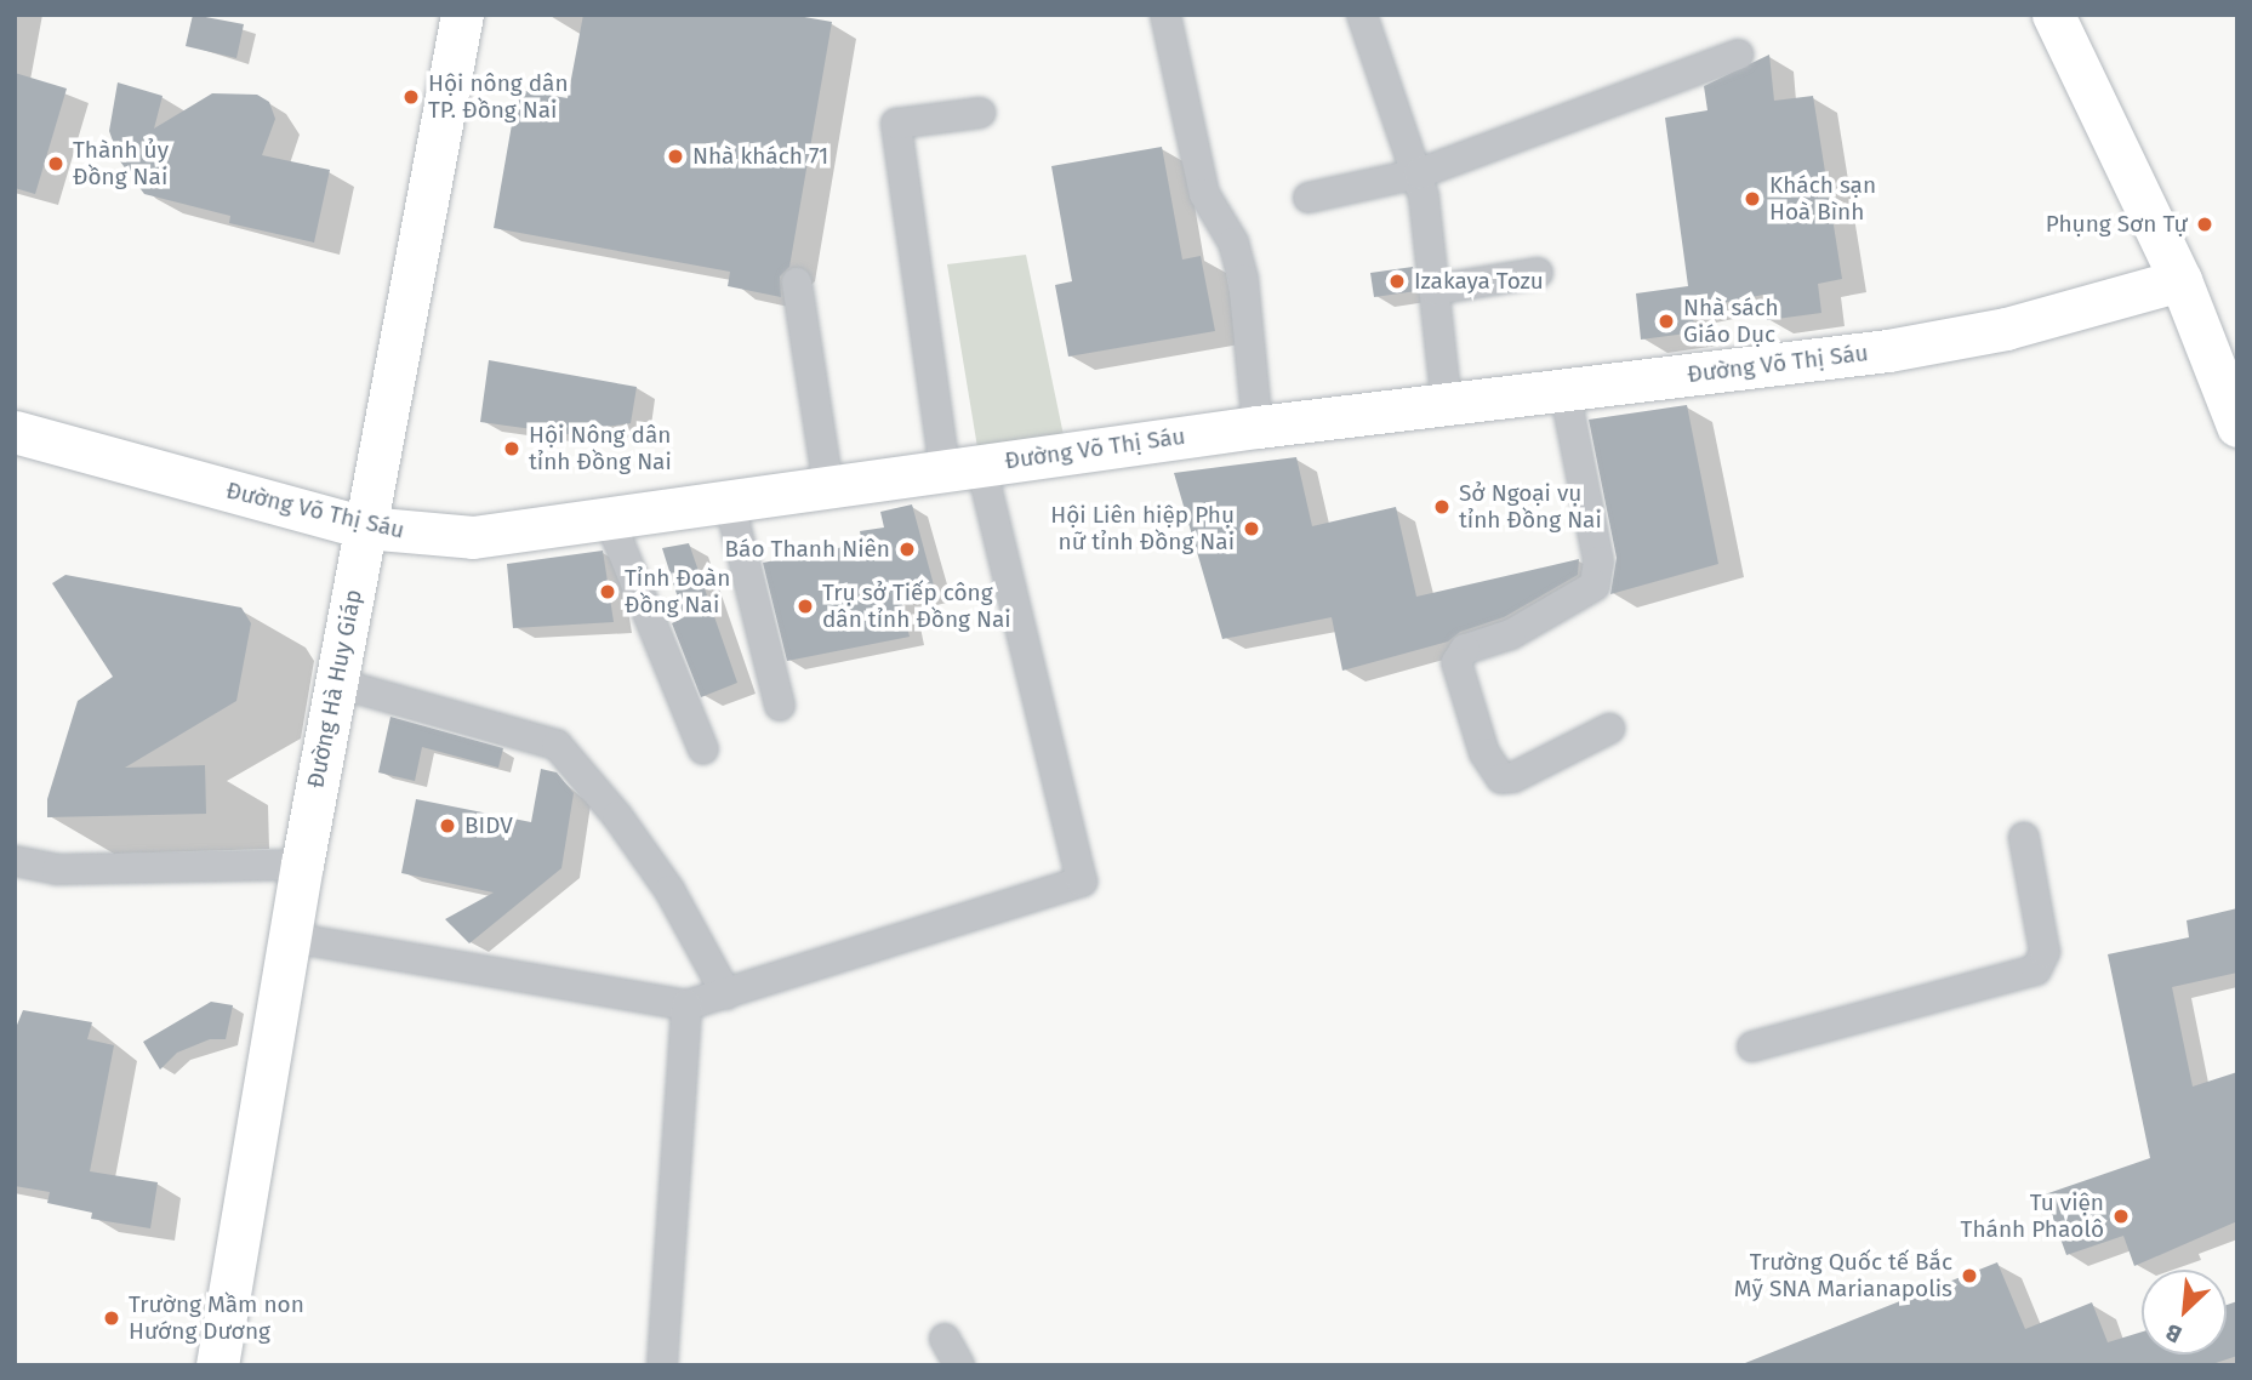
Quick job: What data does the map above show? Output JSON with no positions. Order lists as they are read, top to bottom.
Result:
{
  "streets": {
    "main road": ["Đường Võ Thị Sáu", "Đường Hà Huy Giáp"]
  },
  "crossings": [
    ["Đường Võ Thị Sáu", "Đường Hà Huy Giáp"]
  ],
  "places": [
    "Hội nông dân TP. Đồng Nai",
    "Nhà khách 71",
    "Thành ủy Đồng Nai",
    "Khách sạn Hoà Bình",
    "Phụng Sơn Tự",
    "Izakaya Tozu",
    "Nhà sách Giáo Dục",
    "Hội Nông dân tỉnh Đồng Nai",
    "Sở Ngoại vụ tỉnh Đồng Nai",
    "Hội Liên hiệp Phụ nữ tỉnh Đồng Nai",
    "Báo Thanh Niên",
    "Tỉnh Đoàn Đồng Nai",
    "Trụ sở Tiếp công dân tỉnh Đồng Nai",
    "BIDV",
    "Tu viện Thánh Phaolô",
    "Trường Quốc tế Bắc Mỹ SNA Marianapolis",
    "Trường Mầm non Hướng Dương"
  ],
  "north": "bottom left"
}
